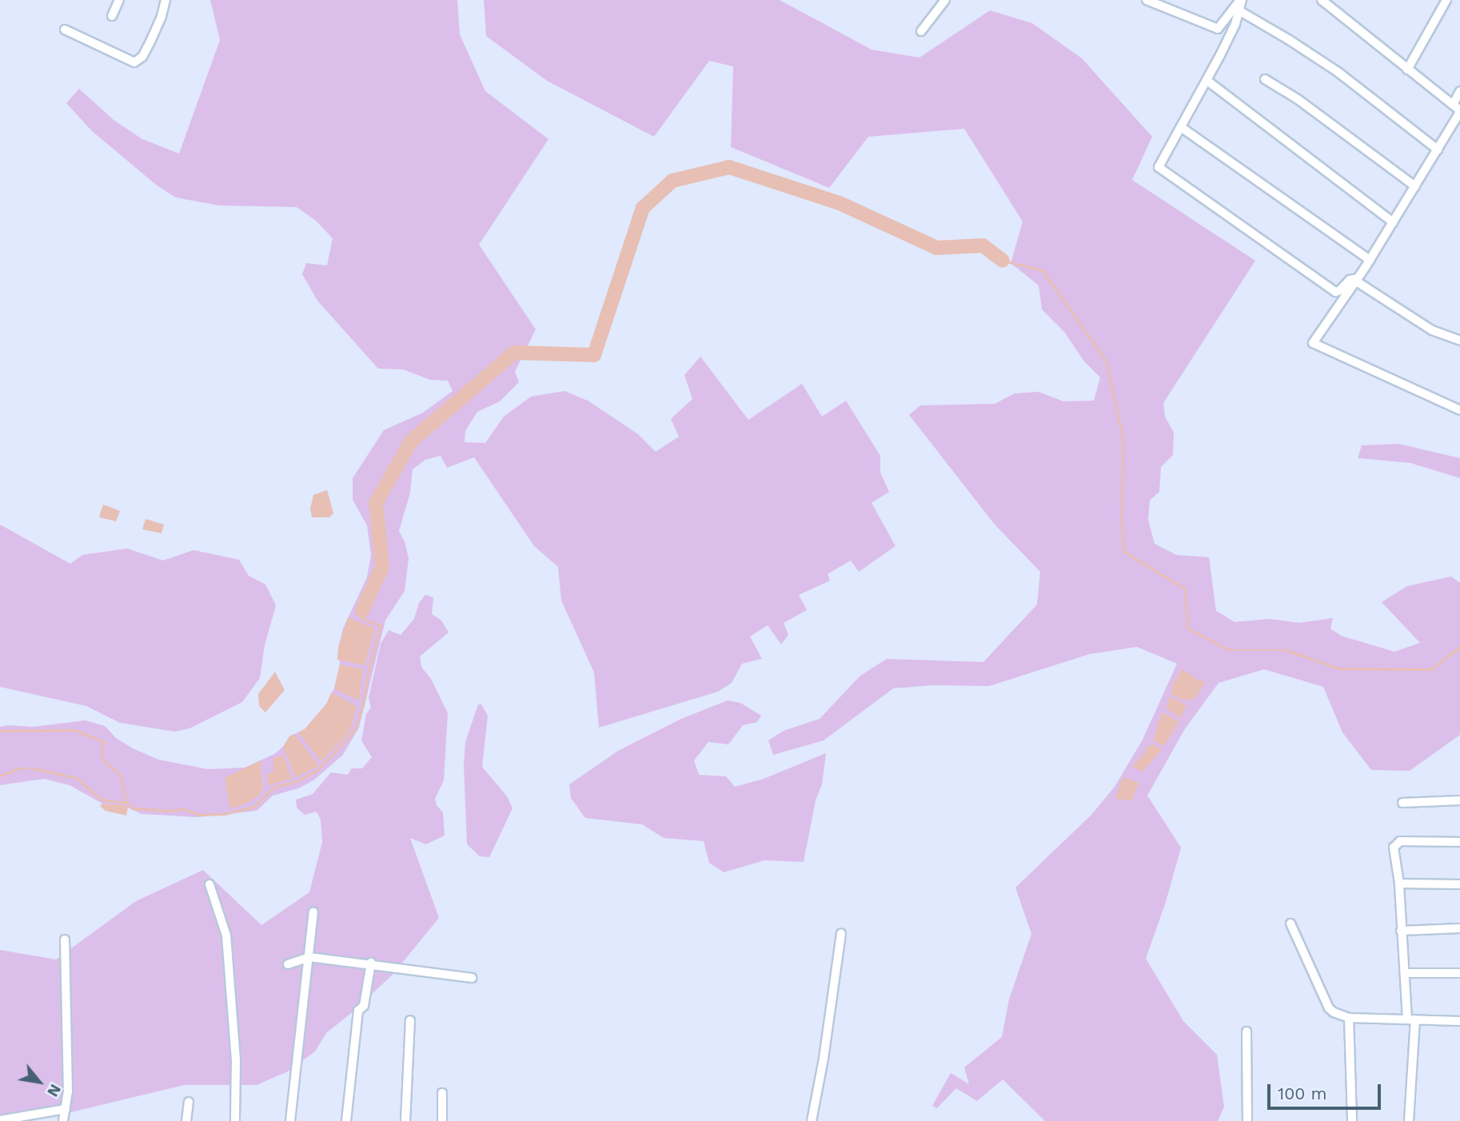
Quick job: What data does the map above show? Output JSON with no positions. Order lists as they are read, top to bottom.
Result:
{
  "scale_bar": "100 m",
  "north": "bottom right"
}
